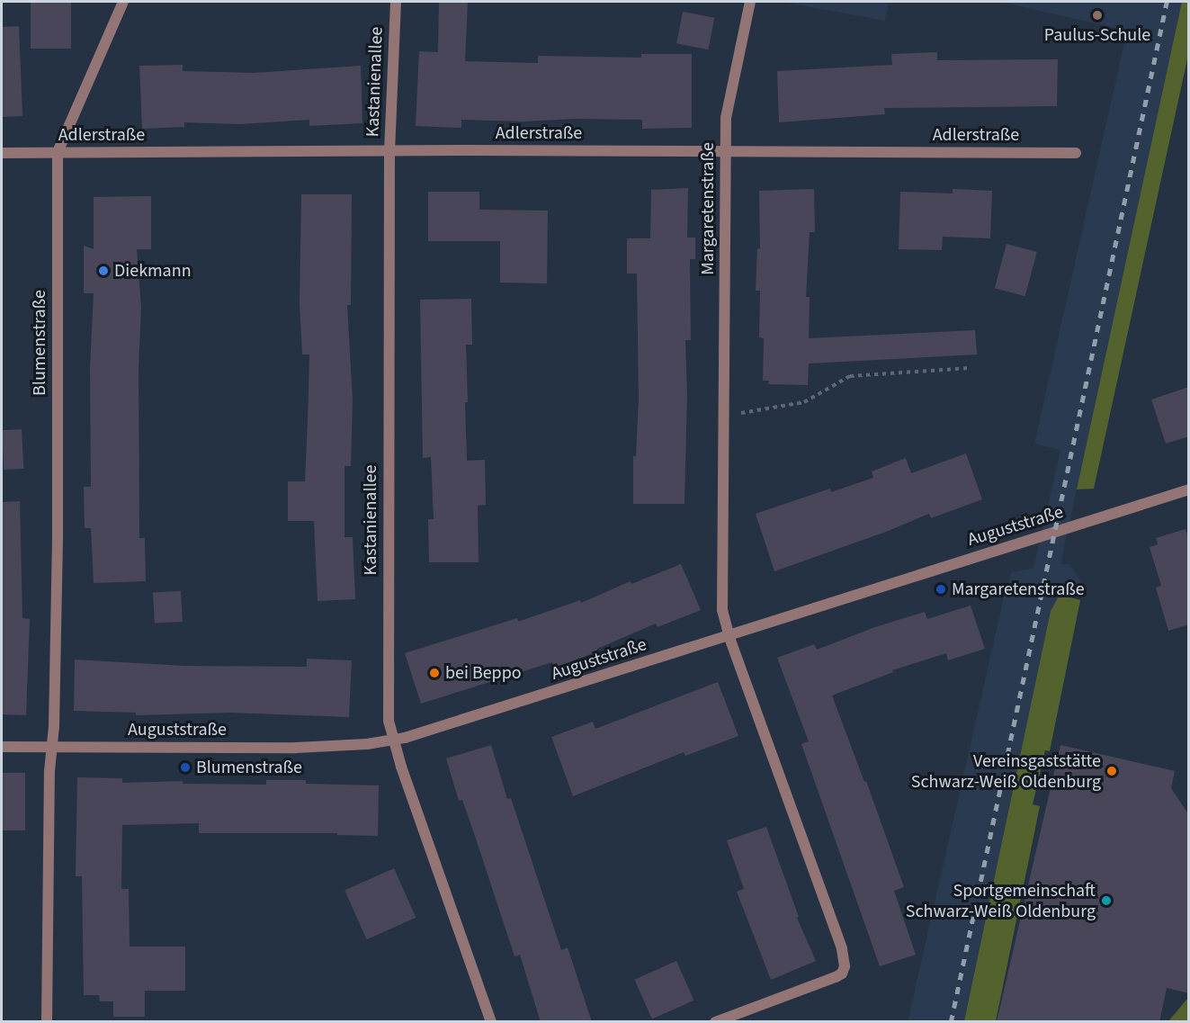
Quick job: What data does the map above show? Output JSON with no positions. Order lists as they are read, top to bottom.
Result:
{
  "streets": {
    "street": [
      "Kastanienallee",
      "Adlerstraße",
      "Margaretenstraße",
      "Blumenstraße",
      "Auguststraße"
    ]
  },
  "crossings": [
    ["Kastanienallee", "Adlerstraße"],
    ["Kastanienallee", "Auguststraße"],
    ["Adlerstraße", "Margaretenstraße"],
    ["Adlerstraße", "Blumenstraße"],
    ["Margaretenstraße", "Auguststraße"],
    ["Blumenstraße", "Auguststraße"]
  ],
  "places": [
    "Paulus-Schule",
    "Diekmann",
    "Margaretenstraße",
    "bei Beppo",
    "Blumenstraße",
    "Vereinsgaststätte Schwarz-Weiß Oldenburg",
    "Sportgemeinschaft Schwarz-Weiß Oldenburg"
  ]
}
